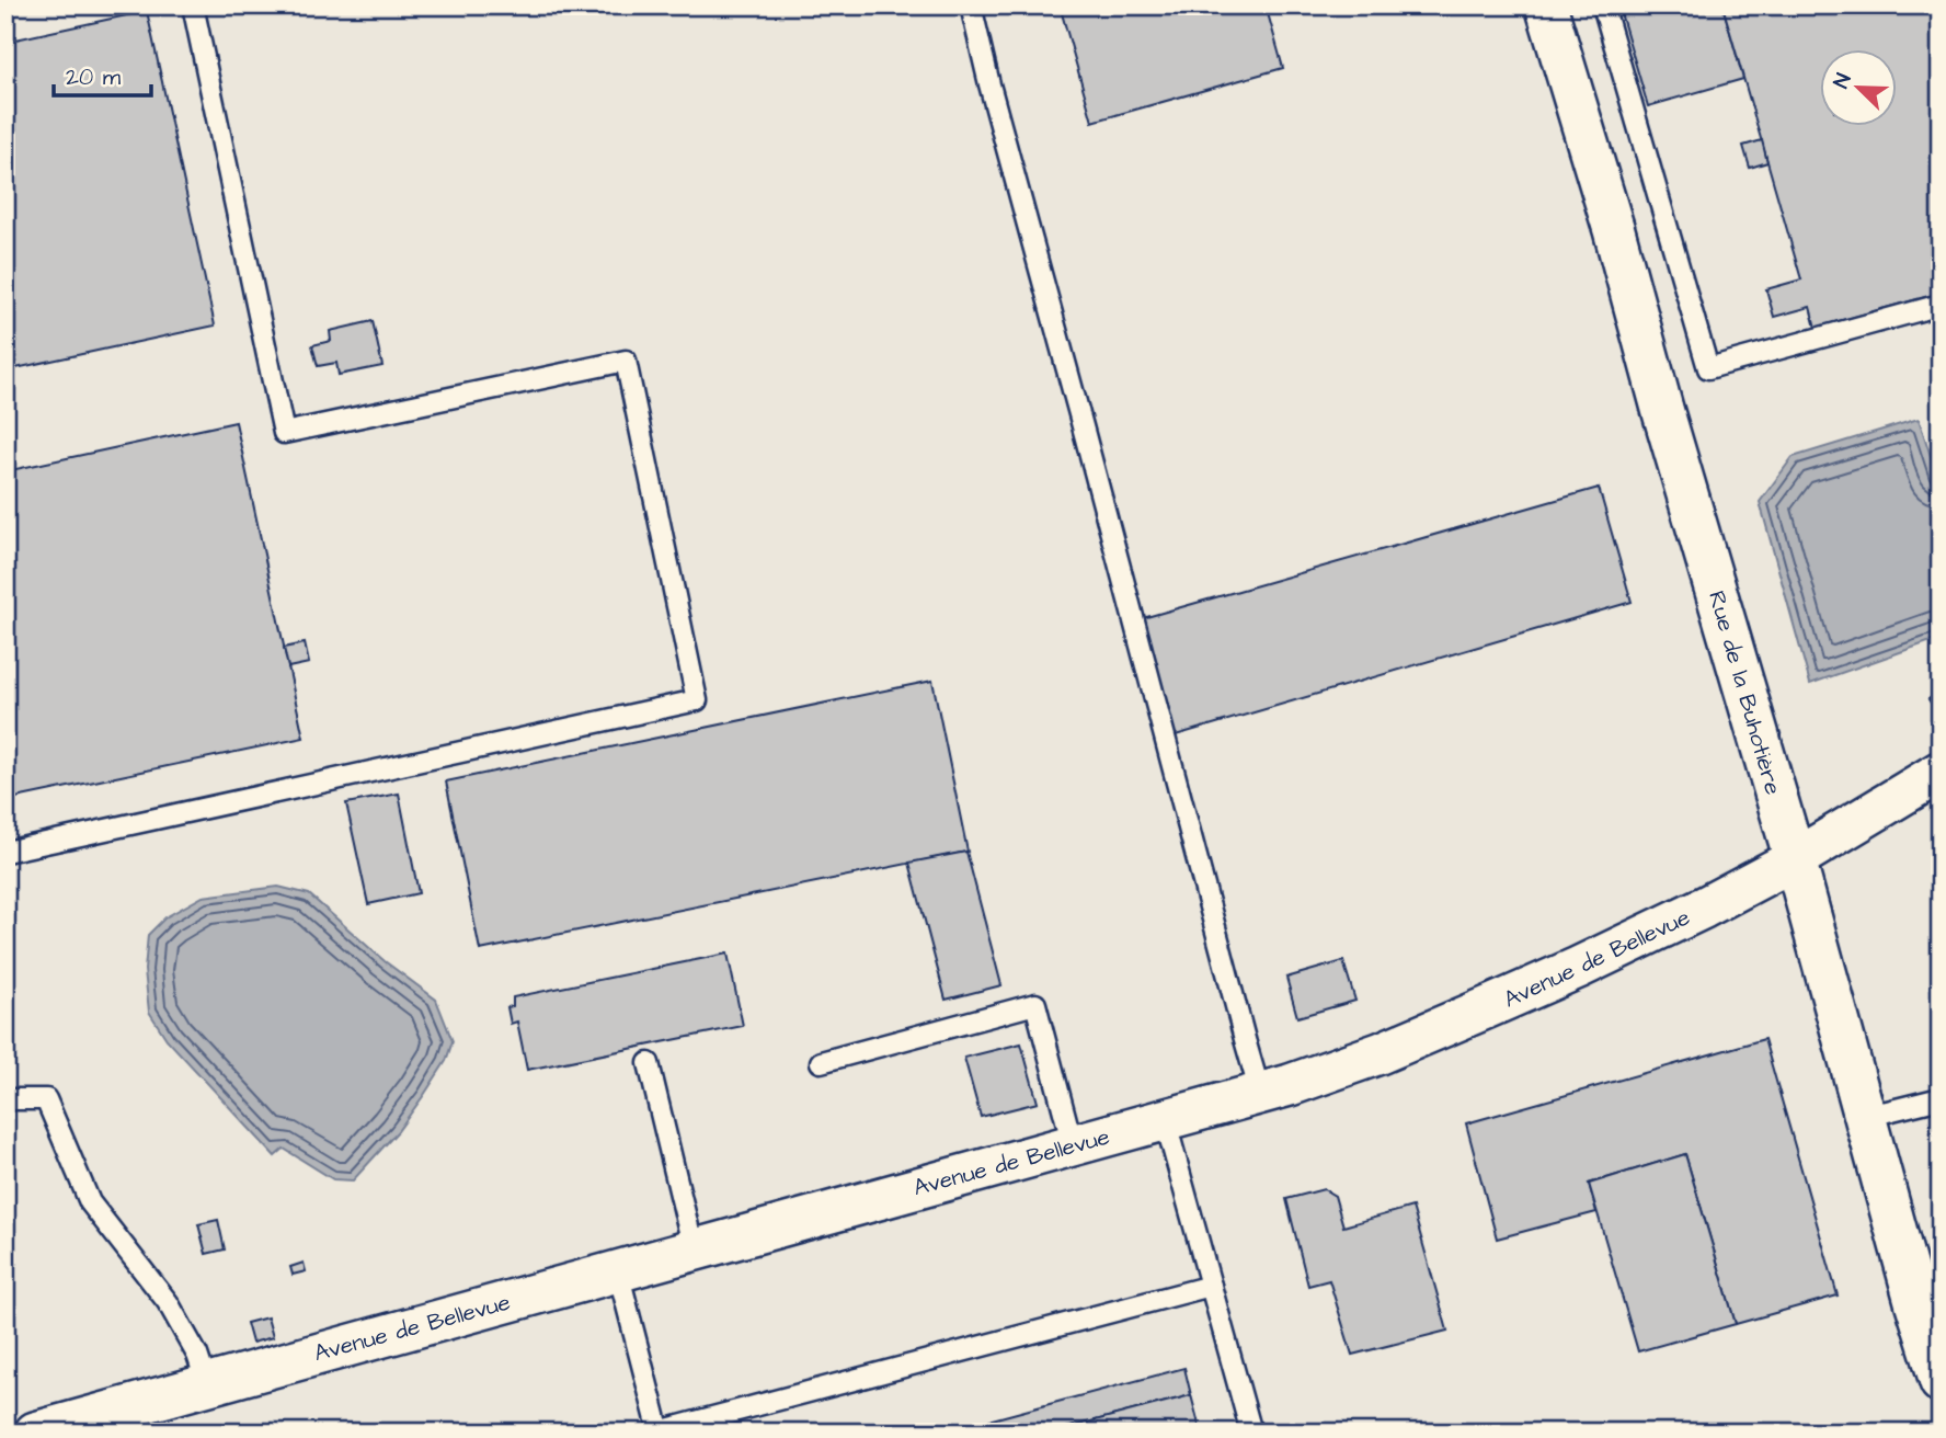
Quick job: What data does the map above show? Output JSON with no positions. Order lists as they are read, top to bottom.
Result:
{
  "streets": {
    "street": ["Rue de la Buhotière", "Avenue de Bellevue"]
  },
  "crossings": [
    ["Rue de la Buhotière", "Avenue de Bellevue"]
  ],
  "scale_bar": "20 m",
  "north": "top left"
}
